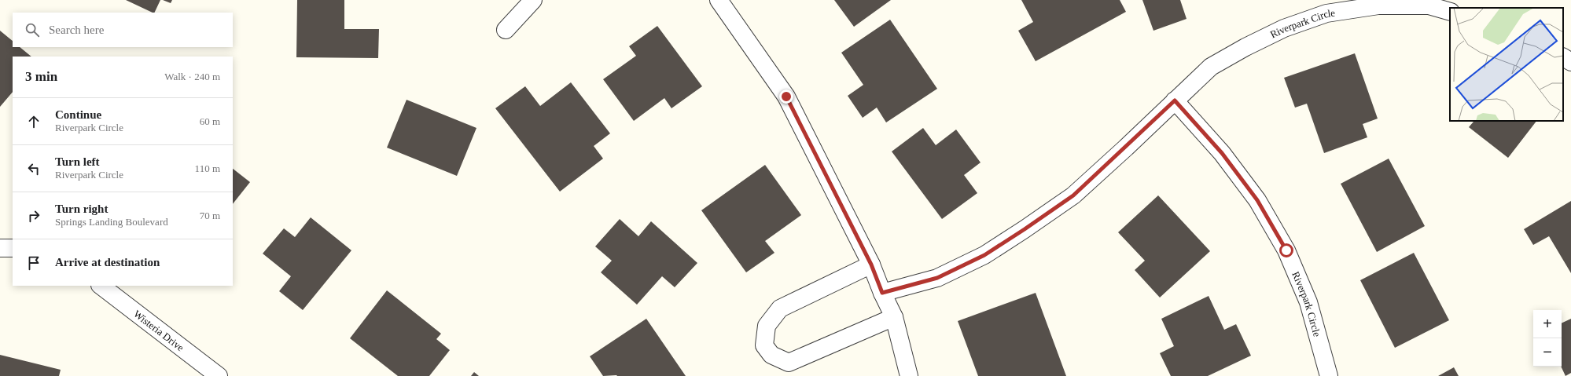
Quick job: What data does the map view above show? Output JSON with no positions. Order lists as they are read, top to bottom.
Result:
{
  "streets": {
    "street": ["Riverpark Circle", "Wisteria Drive"]
  },
  "page": {
    "search": "Search here",
    "heading": ["3 min", "Walk · 240 m"],
    "list": [
      ["Continue", "Riverpark Circle", "60 m"],
      ["Turn left", "Riverpark Circle", "110 m"],
      ["Turn right", "Springs Landing Boulevard", "70 m"],
      "Arrive at destination"
    ],
    "map_buttons": ["+", "−"]
  }
}
